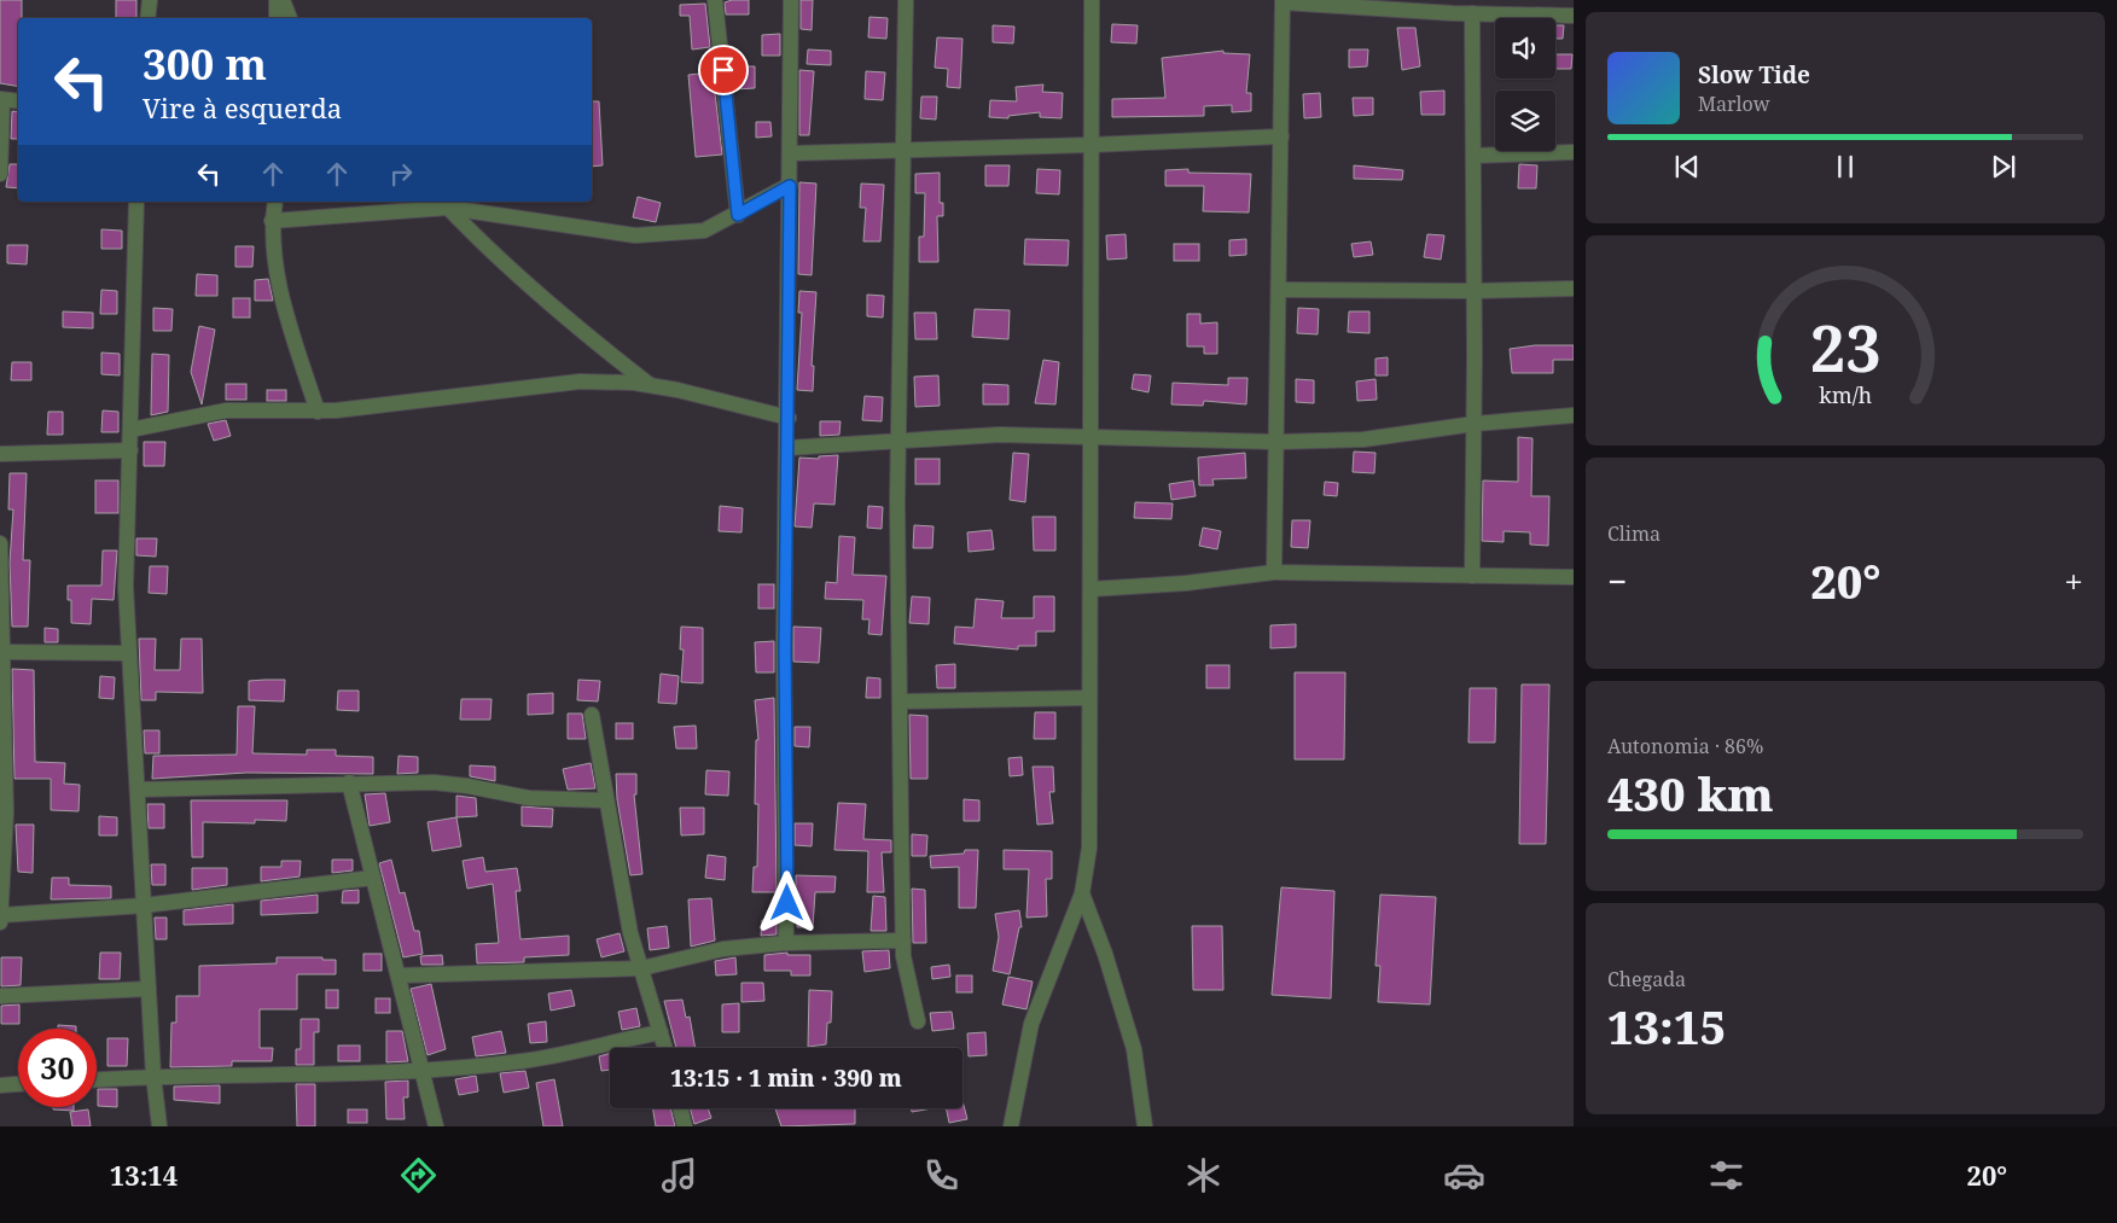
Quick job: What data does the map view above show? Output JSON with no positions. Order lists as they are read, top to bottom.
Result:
{
  "page": {
    "turn": ["300 m", "Vire à esquerda"],
    "song": ["Slow Tide", "Marlow"],
    "tile": [
      "Clima",
      ["Autonomia · 86%", "430 km"],
      ["Chegada", "13:15"]
    ],
    "heat": ["−", "20°", "+"],
    "limit": "30",
    "trip": "13:15 · 1 min · 390 m",
    "tabs": ["13:14", "20°"],
    "gauge": ["23", "km/h"]
  }
}
